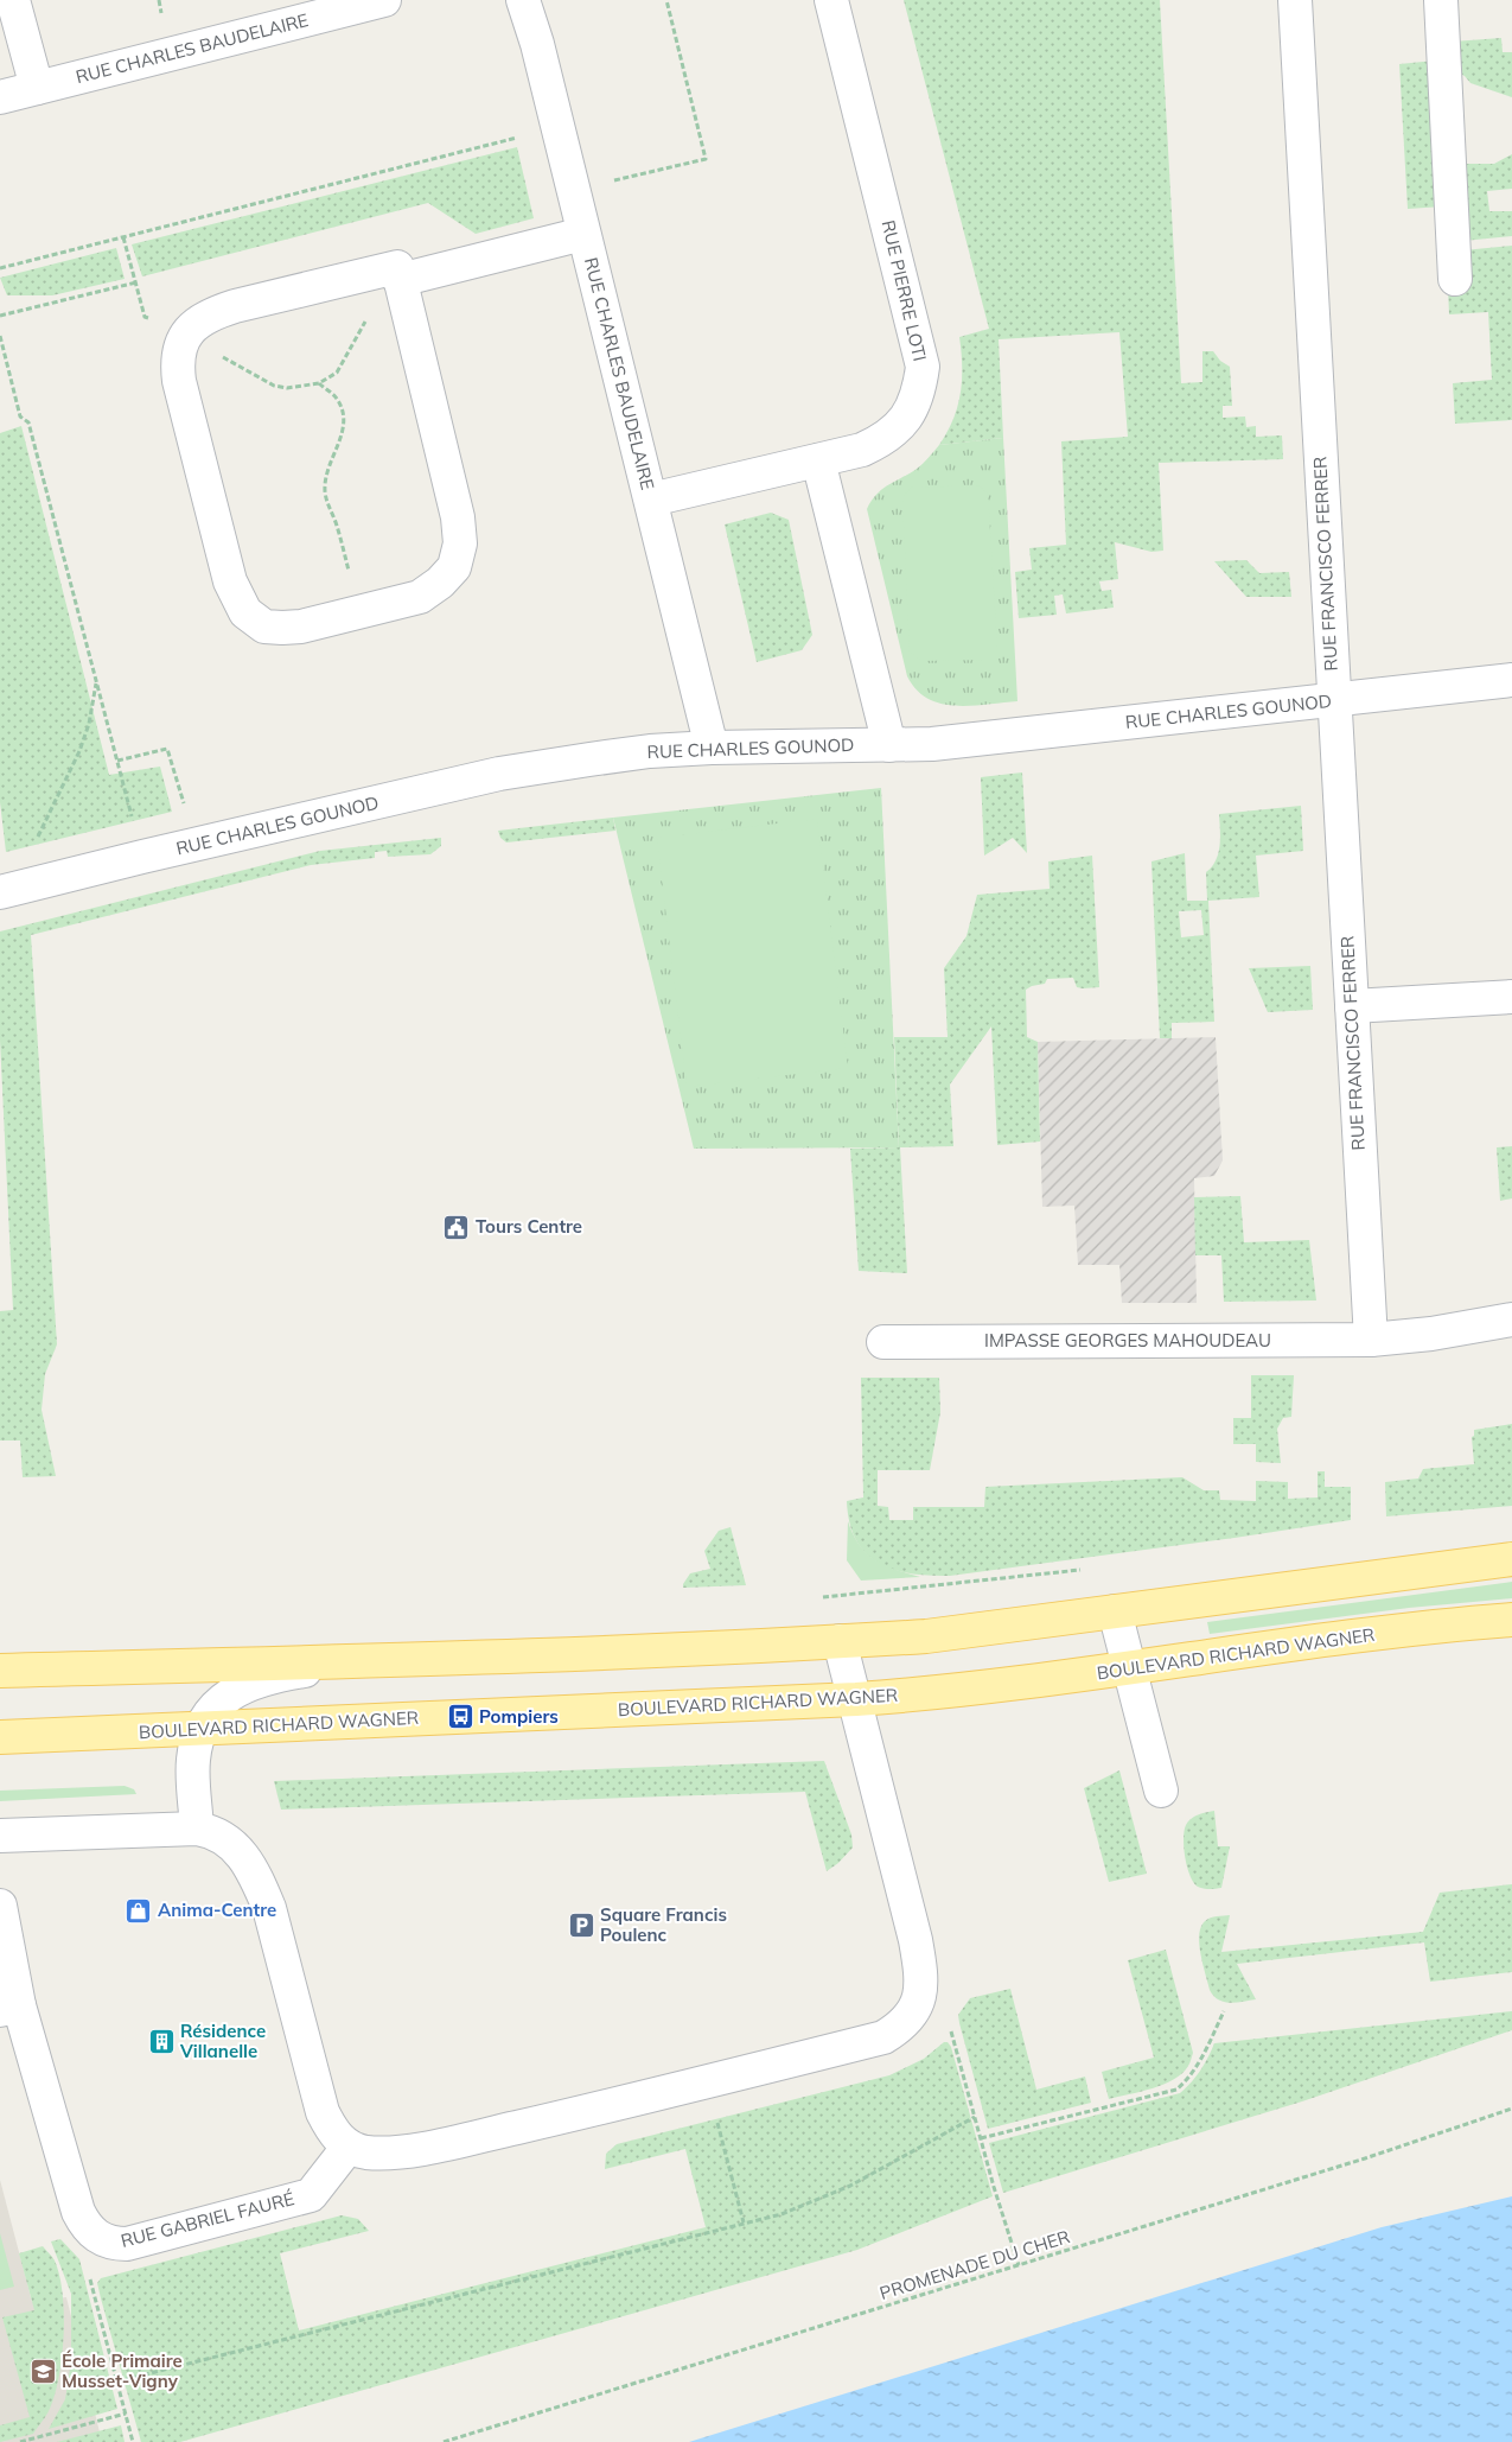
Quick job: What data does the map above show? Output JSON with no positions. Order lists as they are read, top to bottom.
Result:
{
  "streets": {
    "main road": ["BOULEVARD RICHARD WAGNER"],
    "street": [
      "RUE CHARLES BAUDELAIRE",
      "RUE PIERRE LOTI",
      "RUE FRANCISCO FERRER",
      "RUE CHARLES GOUNOD",
      "IMPASSE GEORGES MAHOUDEAU",
      "RUE GABRIEL FAURÉ"
    ],
    "path": ["PROMENADE DU CHER"]
  },
  "crossings": [
    ["RUE CHARLES BAUDELAIRE", "RUE PIERRE LOTI"],
    ["RUE CHARLES BAUDELAIRE", "RUE CHARLES GOUNOD"],
    ["RUE FRANCISCO FERRER", "RUE CHARLES GOUNOD"],
    ["RUE FRANCISCO FERRER", "IMPASSE GEORGES MAHOUDEAU"]
  ],
  "places": {
    "public building": ["Tours Centre"],
    "bus stop": ["Pompiers"],
    "shop": ["Anima-Centre"],
    "parking": ["Square Francis Poulenc"],
    "building": ["Résidence Villanelle"],
    "school or university": ["École Primaire Musset-Vigny"]
  }
}
